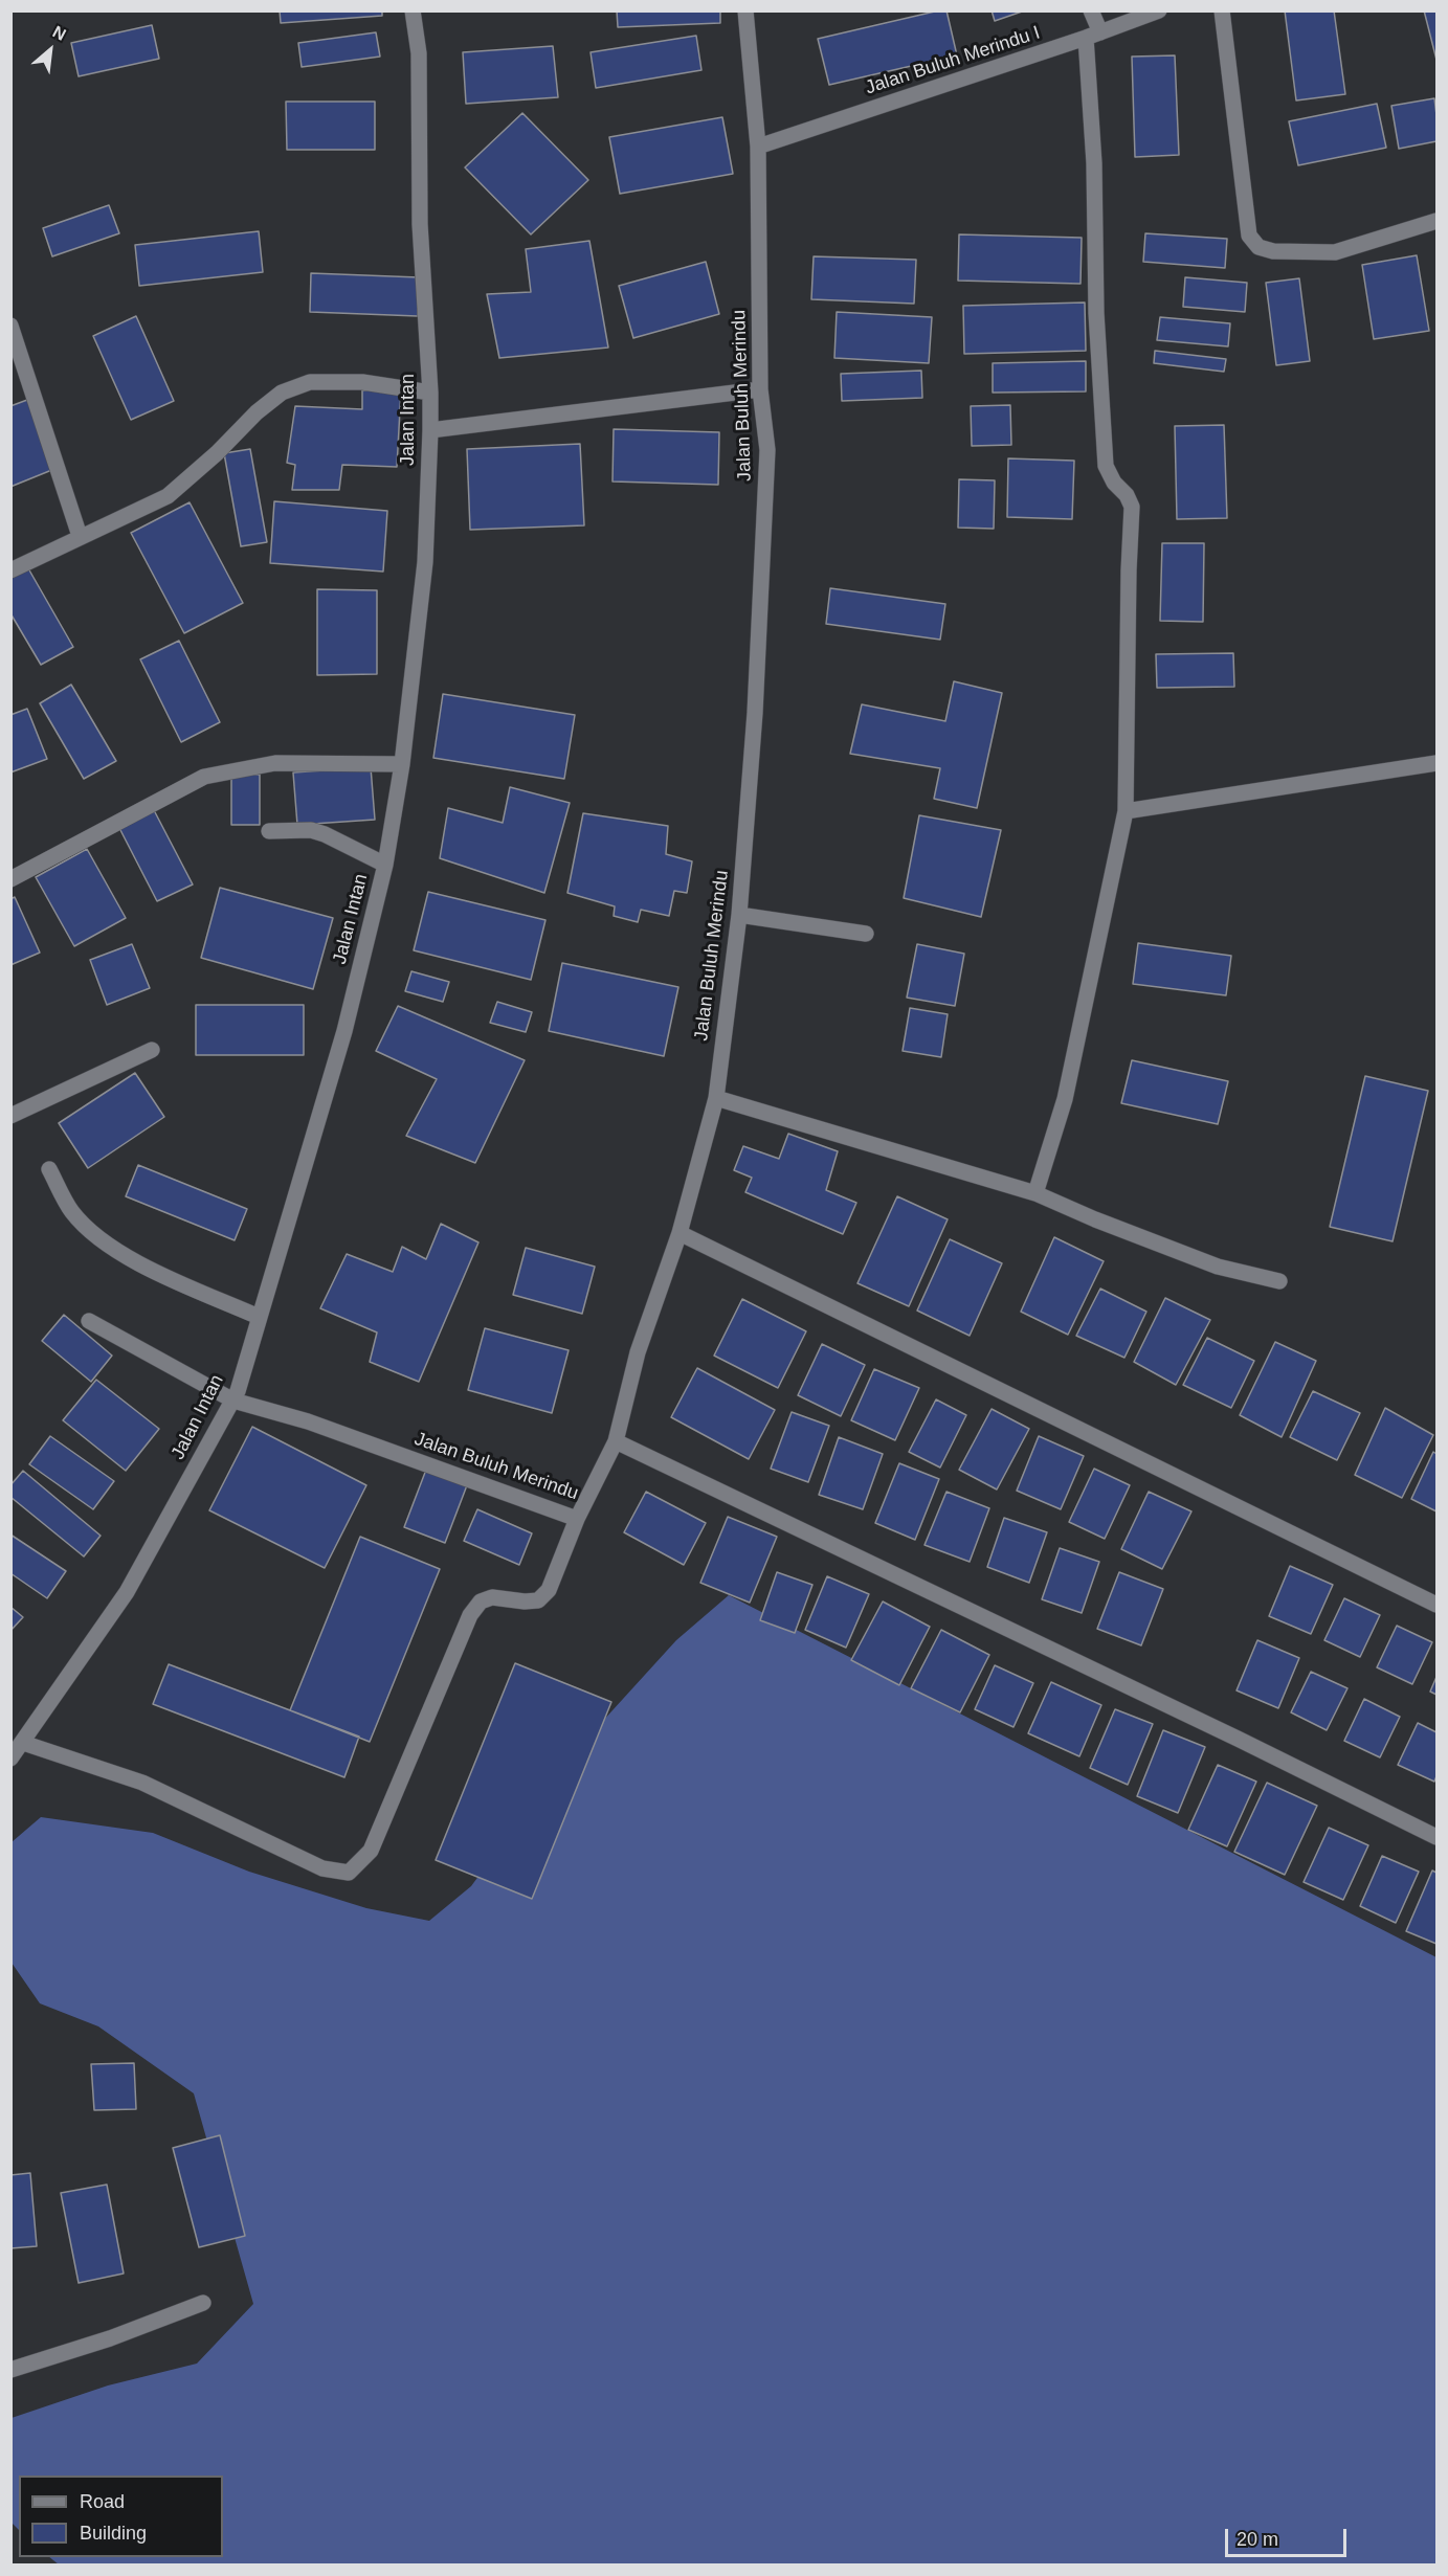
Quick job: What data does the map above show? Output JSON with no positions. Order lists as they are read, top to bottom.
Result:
{
  "streets": {
    "street": ["Jalan Buluh Merindu I", "Jalan Buluh Merindu", "Jalan Intan"]
  },
  "crossings": [
    ["Jalan Buluh Merindu I", "Jalan Buluh Merindu"],
    ["Jalan Buluh Merindu", "Jalan Intan"]
  ],
  "legend": ["Road", "Building"],
  "scale_bar": "20 m",
  "north": "top right"
}
